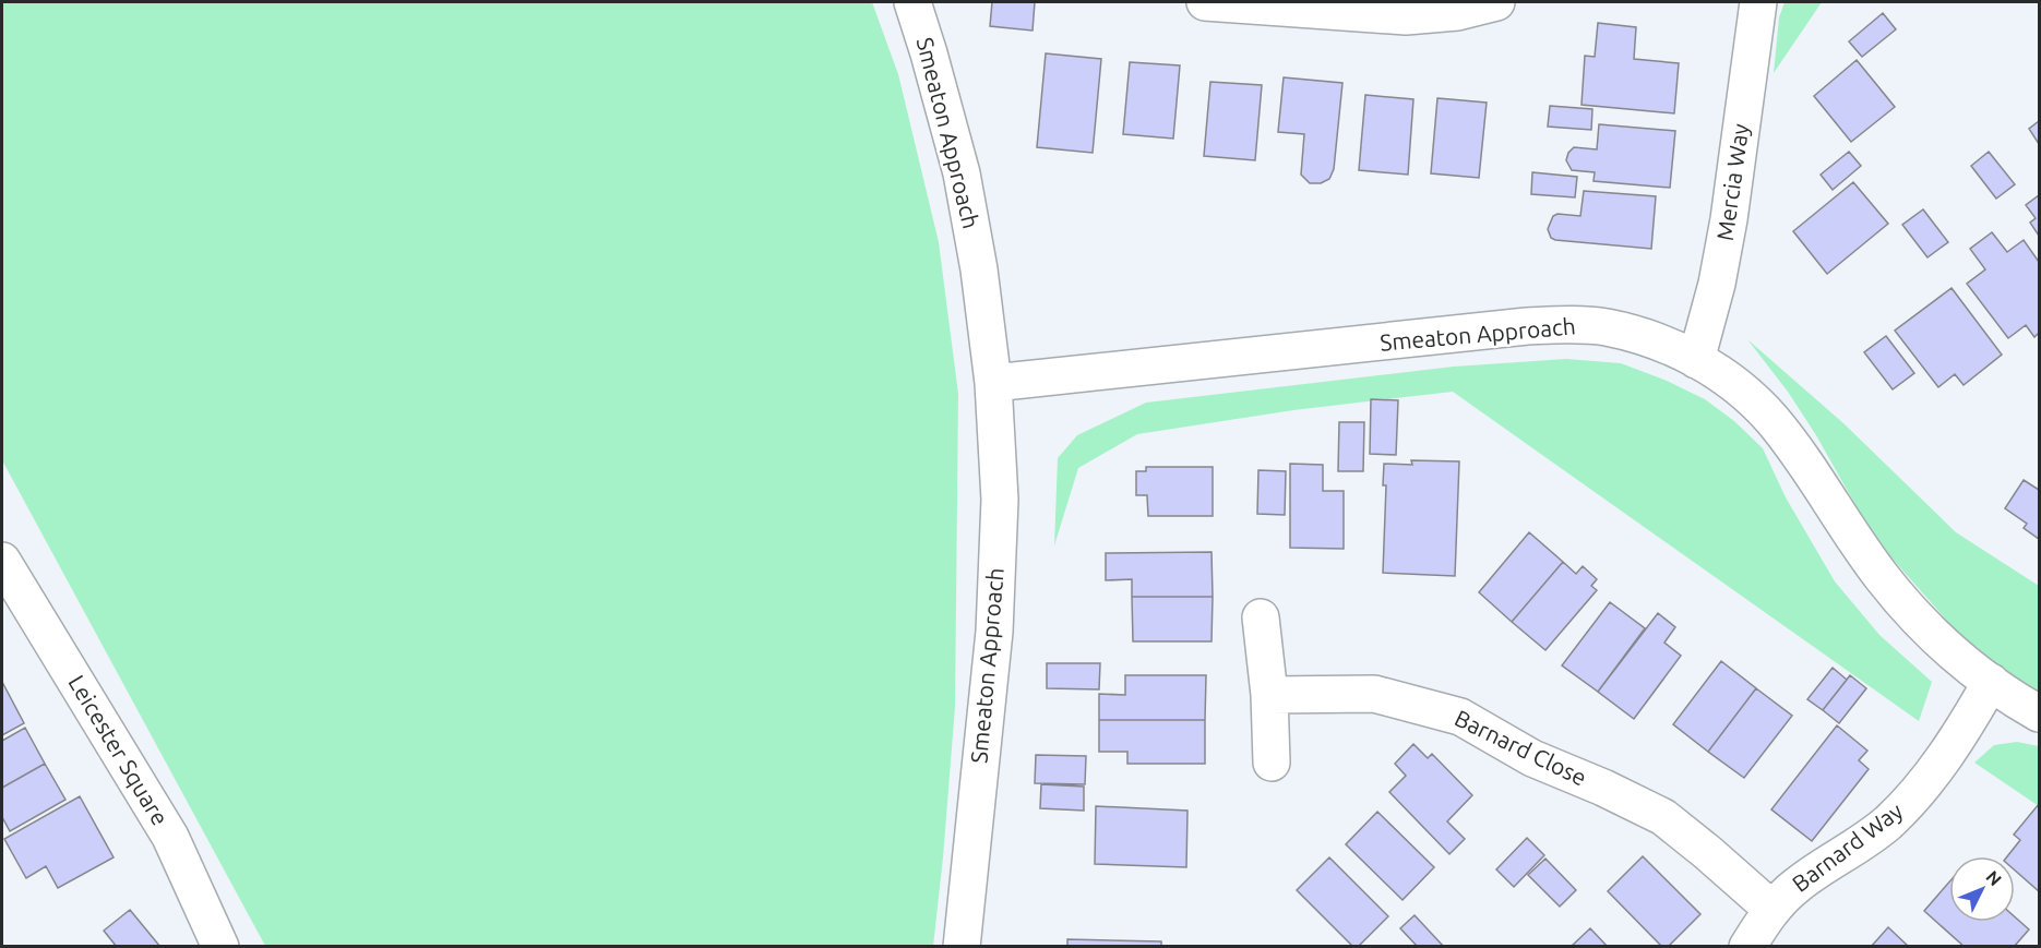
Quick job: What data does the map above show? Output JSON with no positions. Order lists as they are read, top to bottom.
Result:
{
  "streets": {
    "street": [
      "Smeaton Approach",
      "Mercia Way",
      "Barnard Close",
      "Leicester Square",
      "Barnard Way"
    ]
  },
  "crossings": [
    ["Smeaton Approach", "Mercia Way"],
    ["Smeaton Approach", "Barnard Way"],
    ["Barnard Close", "Barnard Way"]
  ],
  "north": "top right"
}
